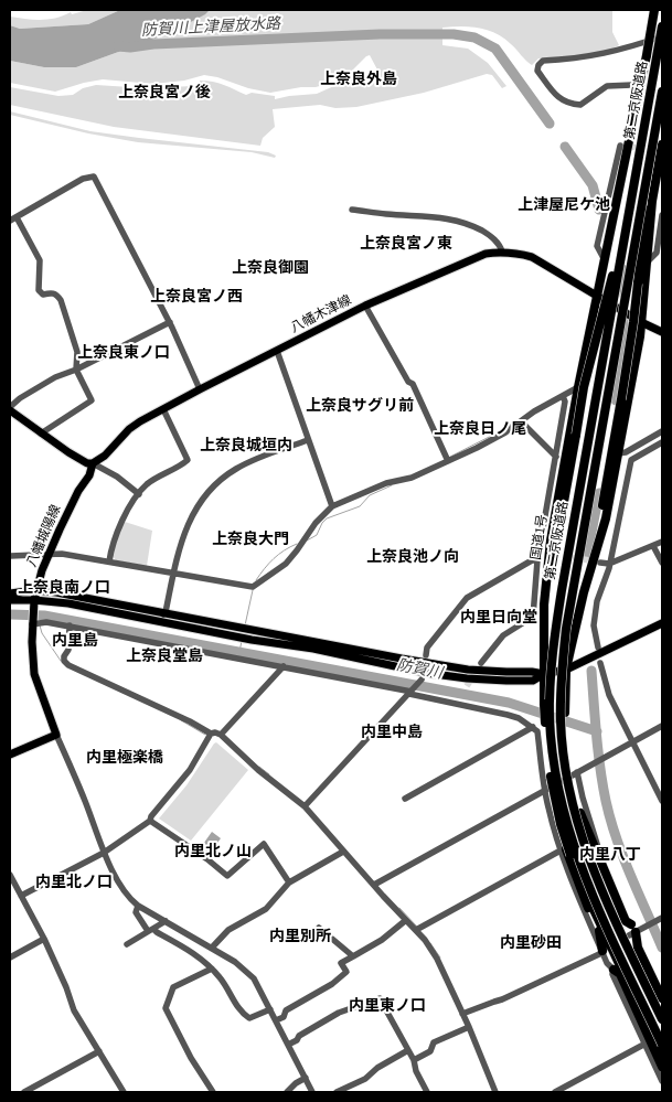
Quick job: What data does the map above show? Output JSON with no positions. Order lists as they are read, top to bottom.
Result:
{
  "streets": {
    "highway": ["第二京阪道路", "国道1号"],
    "main road": ["八幡木津線", "八幡城陽線"]
  },
  "crossings": [
    ["八幡木津線", "八幡城陽線"],
    ["八幡木津線", "国道1号"]
  ],
  "districts": [
    "上奈良外島",
    "上奈良宮ノ後",
    "上津屋尼ケ池",
    "上奈良宮ノ東",
    "上奈良御園",
    "上奈良宮ノ西",
    "上奈良東ノ口",
    "上奈良サグリ前",
    "上奈良日ノ尾",
    "上奈良城垣内",
    "上奈良大門",
    "上奈良池ノ向",
    "上奈良南ノ口",
    "内里日向堂",
    "内里島",
    "上奈良堂島",
    "内里中島",
    "内里極楽橋",
    "内里北ノ山",
    "内里八丁",
    "内里北ノ口",
    "内里別所",
    "内里砂田",
    "内里東ノ口"
  ],
  "water": ["防賀川上津屋放水路", "防賀川"]
}
